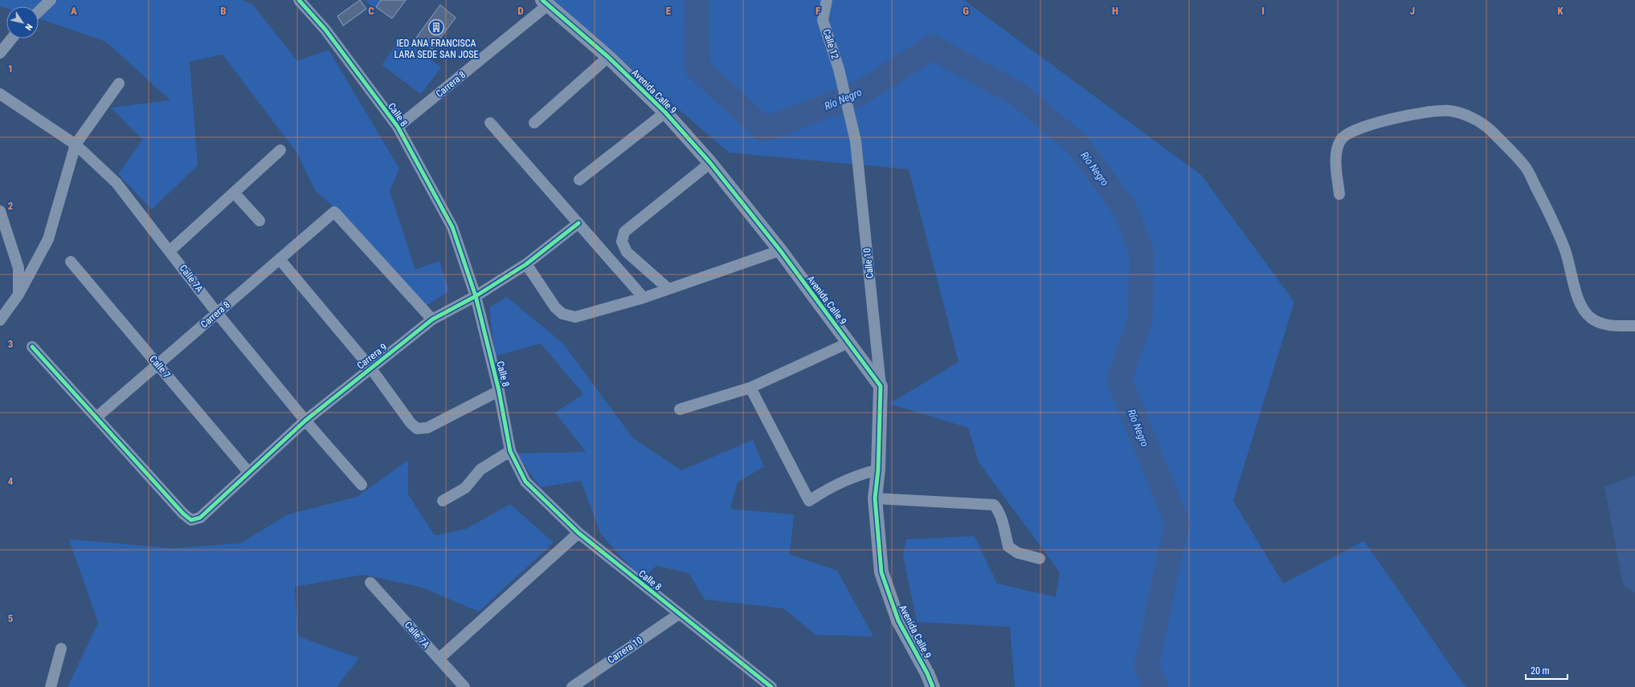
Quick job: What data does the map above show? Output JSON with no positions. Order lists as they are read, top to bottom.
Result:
{
  "streets": {
    "street": [
      "Calle 12",
      "Carrera 8",
      "Avenida Calle 9",
      "Calle 8",
      "Calle 10",
      "Calle 7A",
      "Carrera 9",
      "Calle 7",
      "Carrera 10"
    ]
  },
  "crossings": [
    ["Calle 12", "Calle 10"],
    ["Carrera 8", "Avenida Calle 9"],
    ["Carrera 8", "Calle 8"],
    ["Carrera 8", "Calle 7A"],
    ["Carrera 8", "Carrera 9"],
    ["Carrera 8", "Calle 7"],
    ["Avenida Calle 9", "Calle 10"],
    ["Calle 8", "Carrera 9"],
    ["Calle 8", "Carrera 10"],
    ["Calle 7A", "Carrera 9"],
    ["Carrera 9", "Calle 7"]
  ],
  "water": ["Río Negro"],
  "places": {
    "building": ["IED ANA FRANCISCA LARA SEDE SAN JOSE"]
  },
  "scale_bar": "20 m",
  "north": "bottom right",
  "grid": {
    "columns": [
      "A",
      "B",
      "C",
      "D",
      "E",
      "F",
      "G",
      "H",
      "I",
      "J",
      "K"
    ],
    "rows": [
      "1",
      "2",
      "3",
      "4",
      "5"
    ]
  }
}
